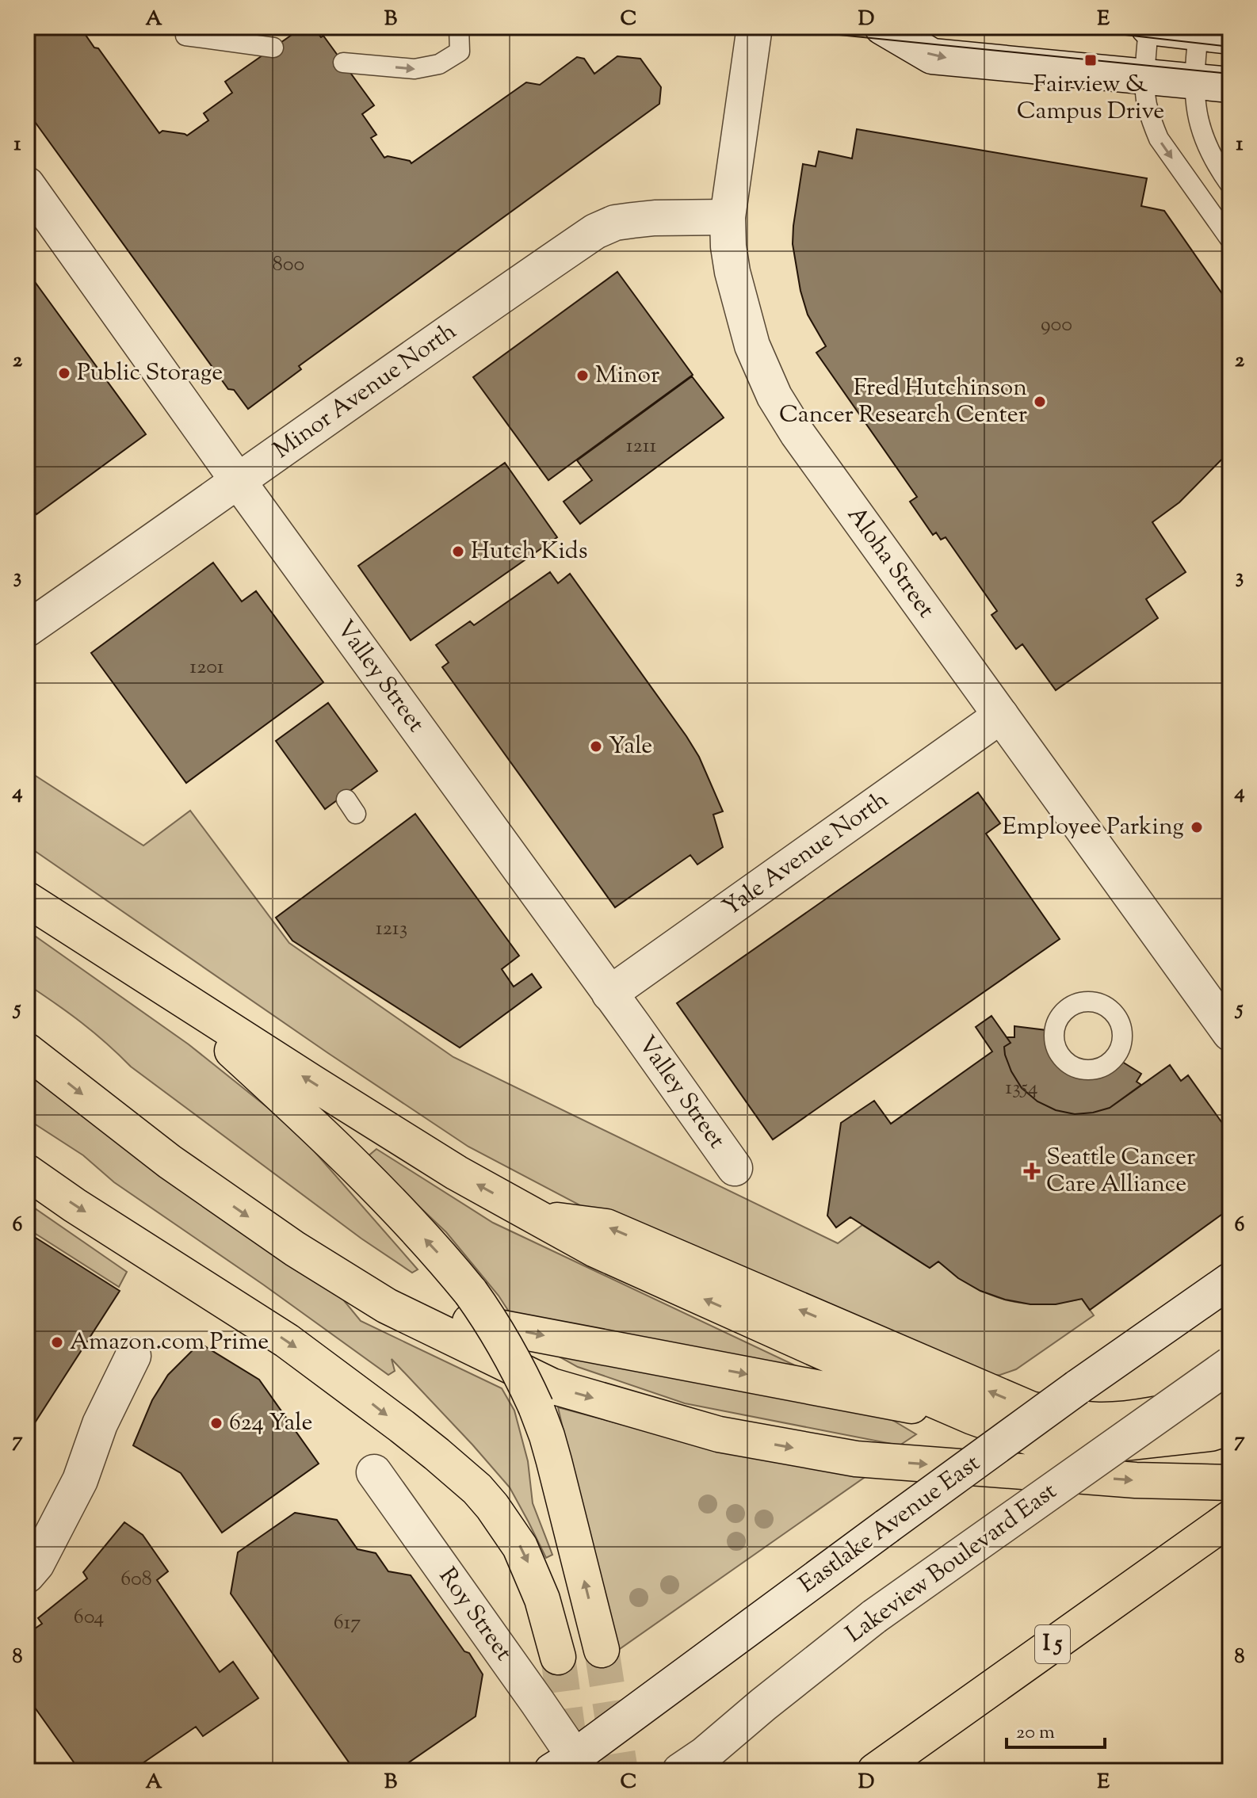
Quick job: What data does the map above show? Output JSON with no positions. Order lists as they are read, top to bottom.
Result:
{
  "streets": {
    "highway": ["I 5"],
    "street": [
      "Minor Avenue North",
      "Aloha Street",
      "Valley Street",
      "Yale Avenue North",
      "Eastlake Avenue East",
      "Lakeview Boulevard East",
      "Roy Street"
    ]
  },
  "crossings": [
    ["Minor Avenue North", "Aloha Street"],
    ["Minor Avenue North", "Valley Street"],
    ["Aloha Street", "Yale Avenue North"],
    ["Valley Street", "Yale Avenue North"],
    ["Eastlake Avenue East", "Roy Street"]
  ],
  "places": {
    "transit": ["Fairview & Campus Drive"],
    "other": [
      "Public Storage",
      "Minor",
      "Fred Hutchinson Cancer Research Center",
      "Hutch Kids",
      "Yale",
      "Employee Parking",
      "Amazon.com Prime",
      "624 Yale"
    ],
    "health": ["Seattle Cancer Care Alliance"]
  },
  "house_numbers": [
    "800",
    "900",
    "1211",
    "1201",
    "1213",
    "1354",
    "608",
    "604",
    "617"
  ],
  "scale_bar": "20 m",
  "grid": {
    "columns": [
      "A",
      "B",
      "C",
      "D",
      "E"
    ],
    "rows": [
      "1",
      "2",
      "3",
      "4",
      "5",
      "6",
      "7",
      "8"
    ]
  }
}
